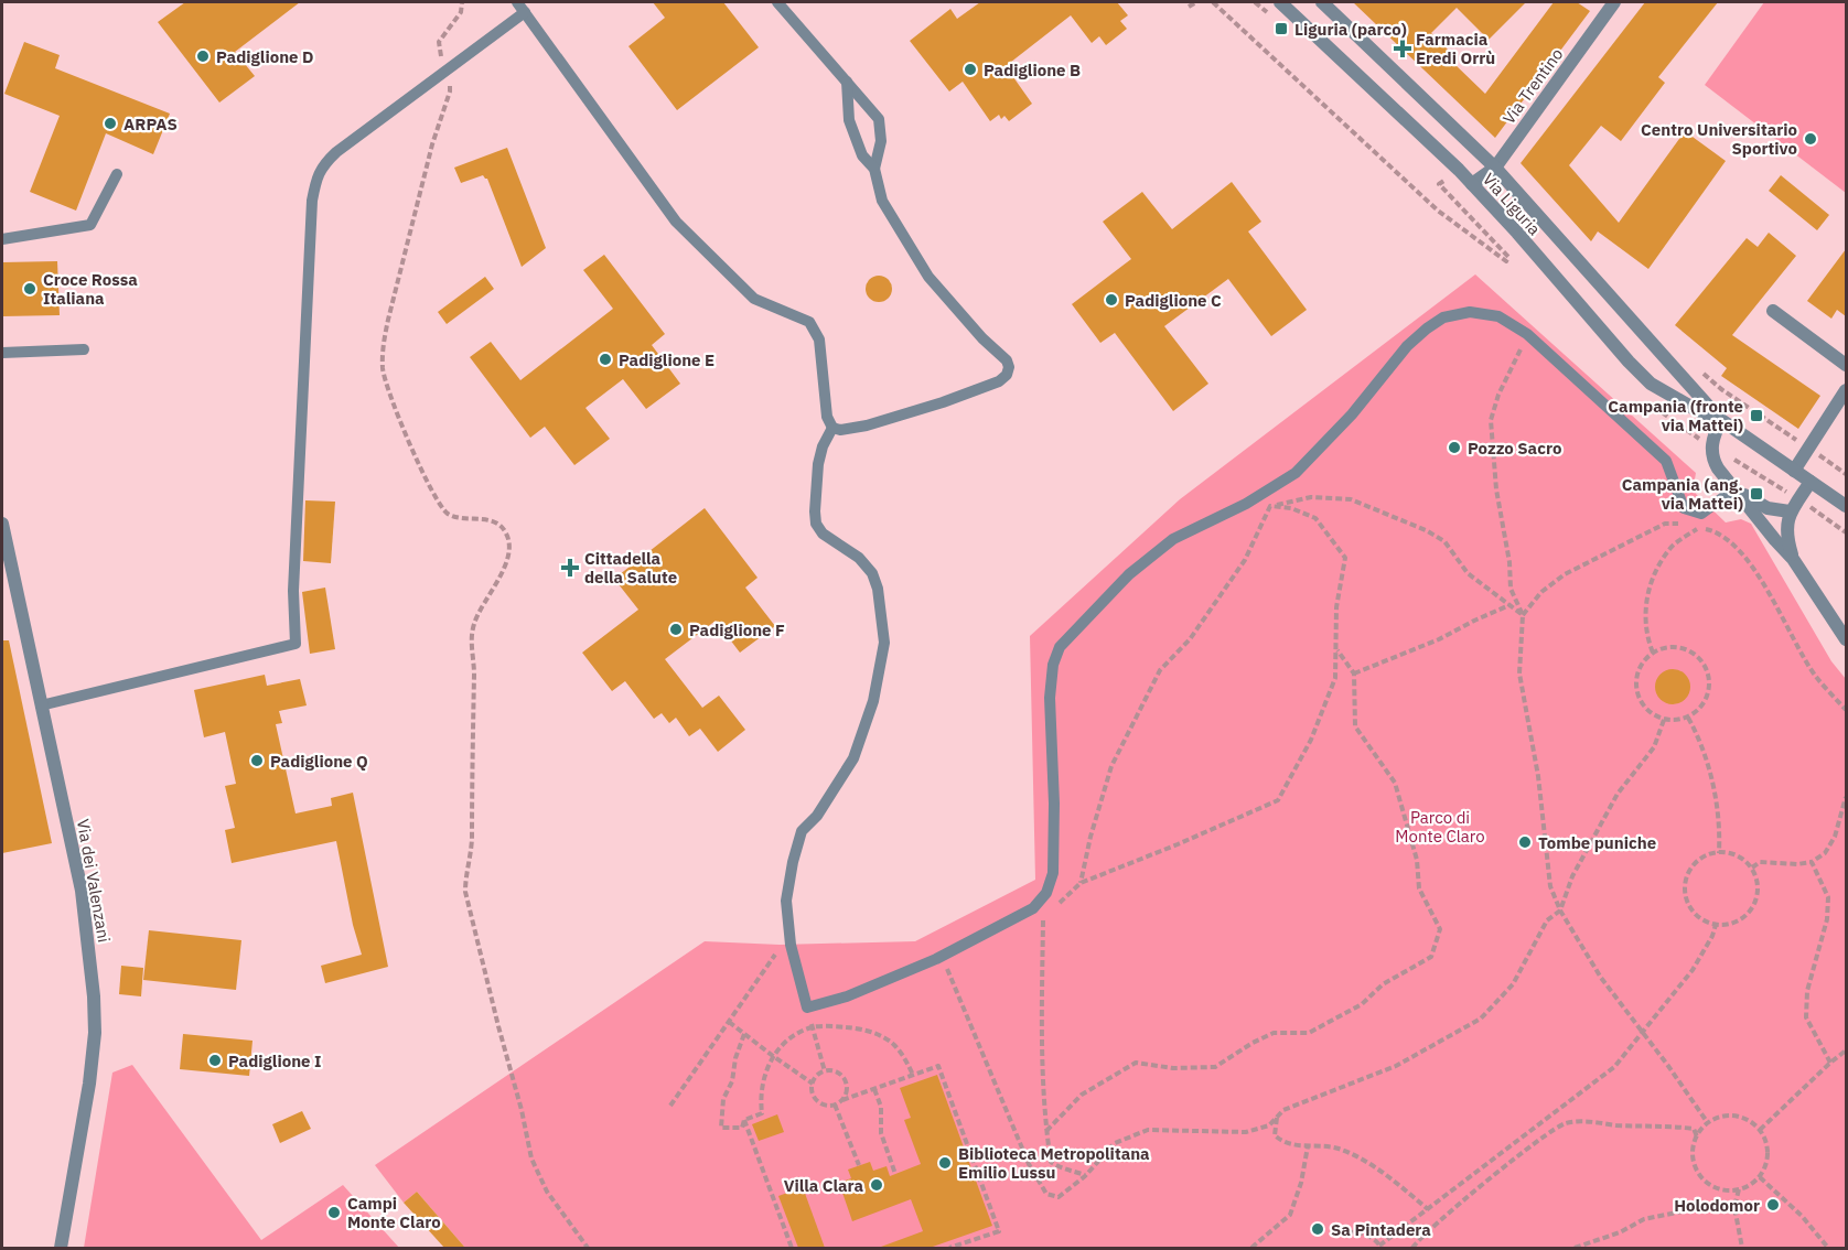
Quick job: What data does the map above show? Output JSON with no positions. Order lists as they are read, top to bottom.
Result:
{
  "streets": {
    "street": ["Via Trentino", "Via Liguria", "Via dei Valenzani"]
  },
  "crossings": [
    ["Via Trentino", "Via Liguria"]
  ],
  "parks": ["Parco di Monte Claro"],
  "places": {
    "transit": ["Liguria (parco)", "Campania (fronte via Mattei)", "Campania (ang. via Mattei)"],
    "health": ["Farmacia Eredi Orrù", "Cittadella della Salute"],
    "other": [
      "Padiglione D",
      "Padiglione B",
      "ARPAS",
      "Centro Universitario Sportivo",
      "Croce Rossa Italiana",
      "Padiglione C",
      "Padiglione E",
      "Pozzo Sacro",
      "Padiglione F",
      "Padiglione Q",
      "Tombe puniche",
      "Padiglione I",
      "Biblioteca Metropolitana Emilio Lussu",
      "Villa Clara",
      "Holodomor",
      "Campi Monte Claro",
      "Sa Pintadera"
    ]
  }
}
